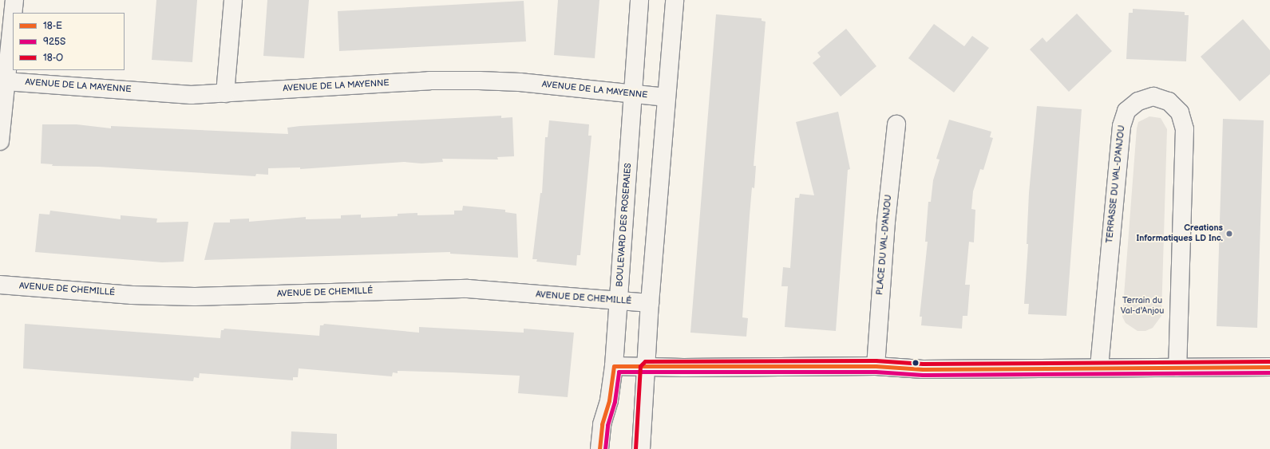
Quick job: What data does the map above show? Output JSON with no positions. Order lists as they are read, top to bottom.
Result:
{
  "streets": {
    "street": [
      "AVENUE DE LA MAYENNE",
      "TERRASSE DU VAL-D'ANJOU",
      "BOULEVARD DES ROSERAIES",
      "PLACE DU VAL-D'ANJOU",
      "AVENUE DE CHEMILLÉ"
    ]
  },
  "crossings": [
    ["AVENUE DE LA MAYENNE", "BOULEVARD DES ROSERAIES"],
    ["BOULEVARD DES ROSERAIES", "AVENUE DE CHEMILLÉ"]
  ],
  "parks": ["Terrain du Val-d'Anjou"],
  "places": ["Creations Informatiques LD Inc."],
  "lines": ["transit line 18-O", "transit line 18-E", "transit line 925S"],
  "legend": ["18-E", "925S", "18-O"]
}
